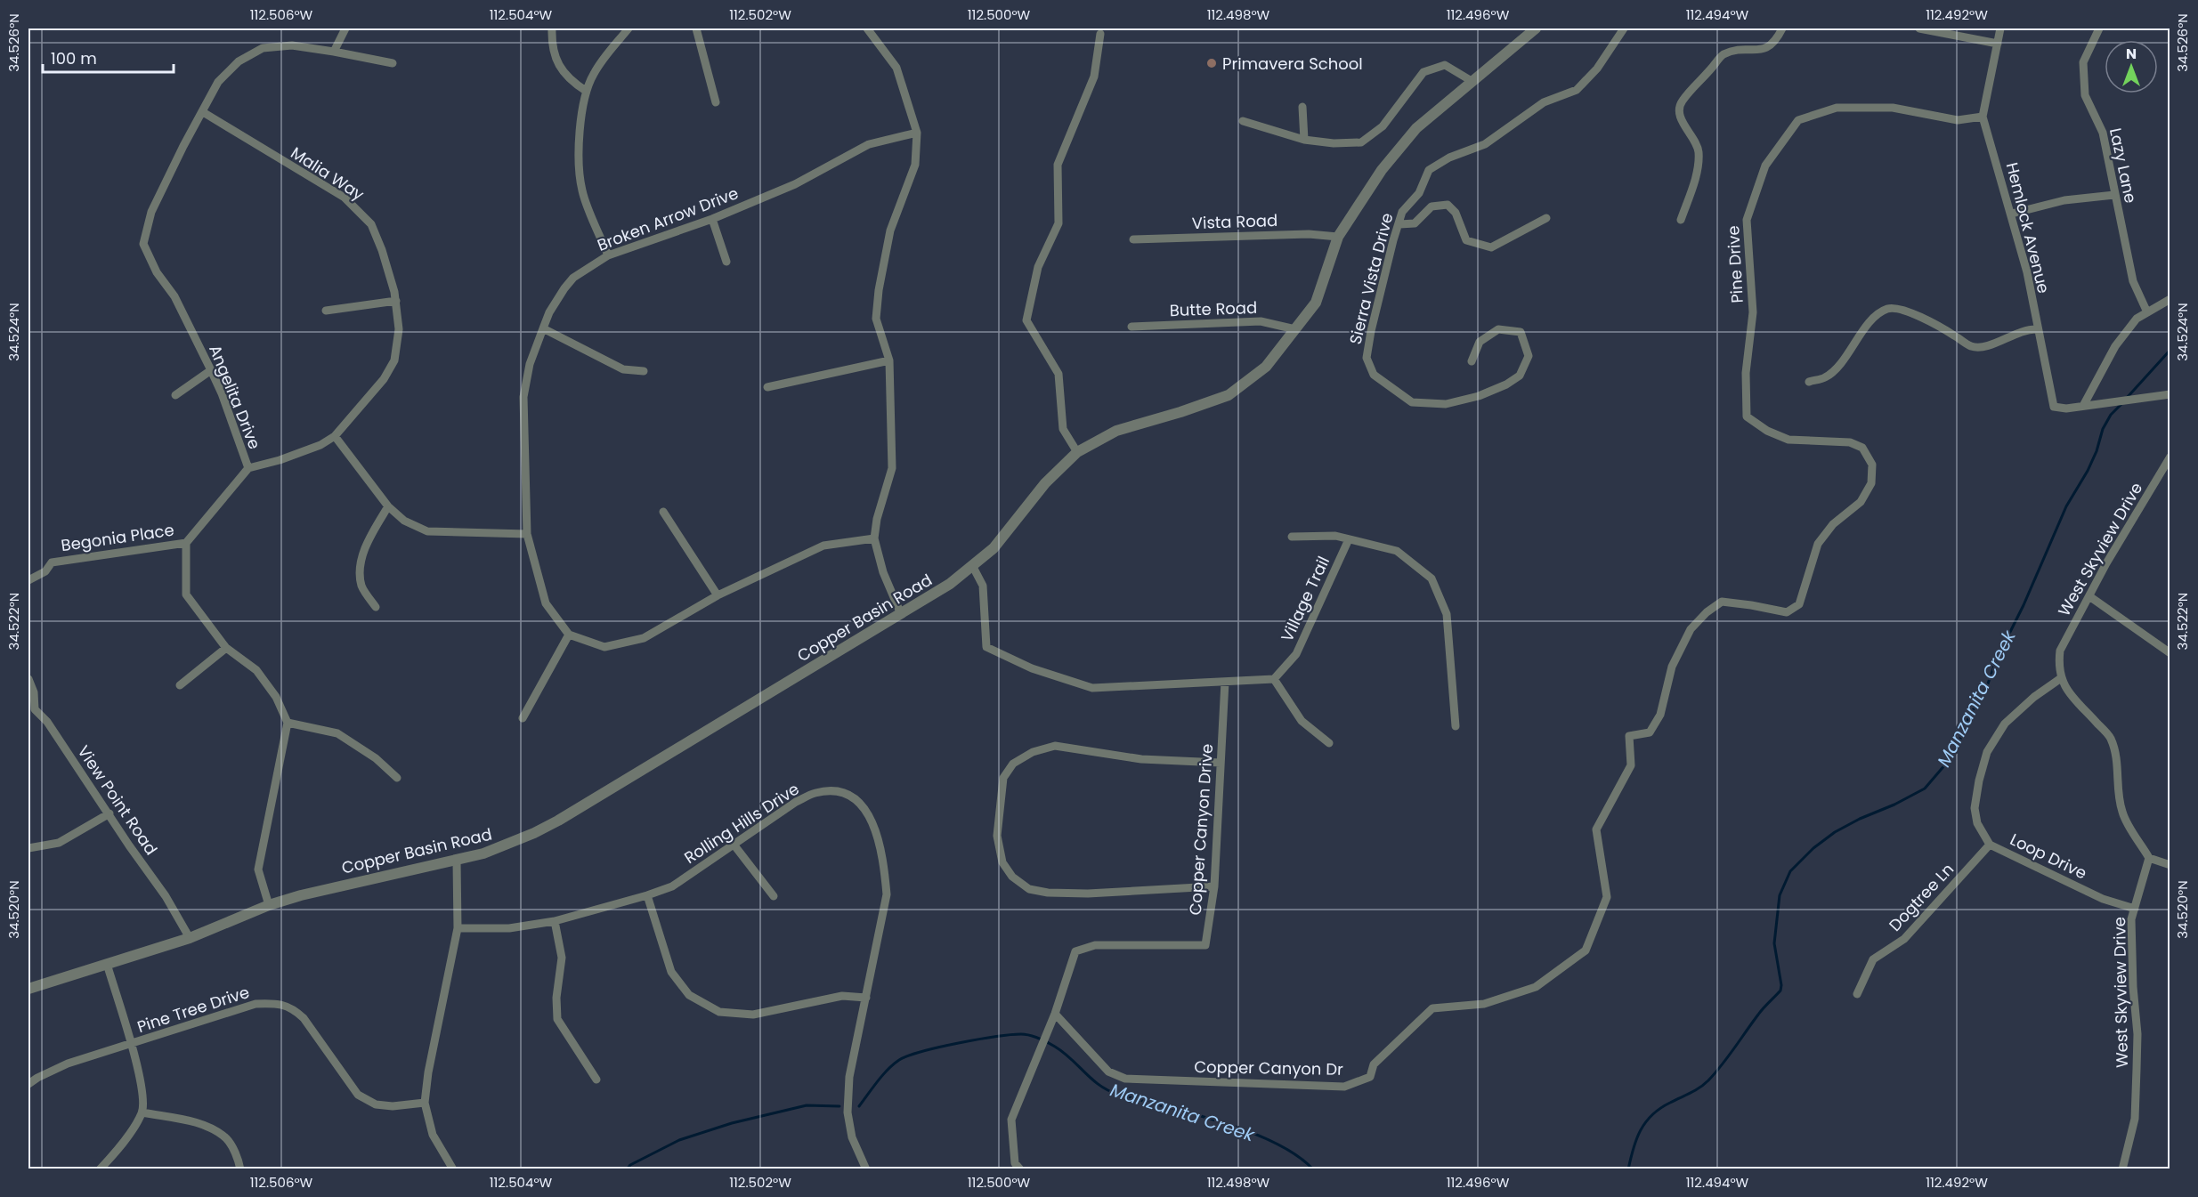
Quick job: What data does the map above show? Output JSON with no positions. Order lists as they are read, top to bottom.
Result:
{
  "streets": {
    "street": [
      "Lazy Lane",
      "Malia Way",
      "Broken Arrow Drive",
      "Vista Road",
      "Hemlock Avenue",
      "Pine Drive",
      "Sierra Vista Drive",
      "Butte Road",
      "Angelita Drive",
      "Begonia Place",
      "West Skyview Drive",
      "Village Trail",
      "Copper Basin Road",
      "View Point Road",
      "Rolling Hills Drive",
      "Copper Canyon Drive",
      "Loop Drive",
      "Dogtree Ln",
      "Pine Tree Drive",
      "Copper Canyon Dr"
    ]
  },
  "crossings": [
    ["Malia Way", "Angelita Drive"],
    ["Vista Road", "Copper Basin Road"],
    ["Hemlock Avenue", "Pine Drive"],
    ["Pine Drive", "Copper Canyon Dr"],
    ["Butte Road", "Copper Basin Road"],
    ["Angelita Drive", "Begonia Place"],
    ["West Skyview Drive", "Loop Drive"],
    ["Copper Basin Road", "View Point Road"],
    ["Copper Canyon Drive", "Copper Canyon Dr"],
    ["Loop Drive", "Dogtree Ln"]
  ],
  "water": ["Manzanita Creek"],
  "places": ["Primavera School"],
  "scale_bar": "100 m",
  "north": "top",
  "coordinates": [
    "112.506°W",
    "112.504°W",
    "112.502°W",
    "112.500°W",
    "112.498°W",
    "112.496°W",
    "112.494°W",
    "112.492°W",
    "34.526°N",
    "34.524°N",
    "34.522°N",
    "34.520°N"
  ]
}
